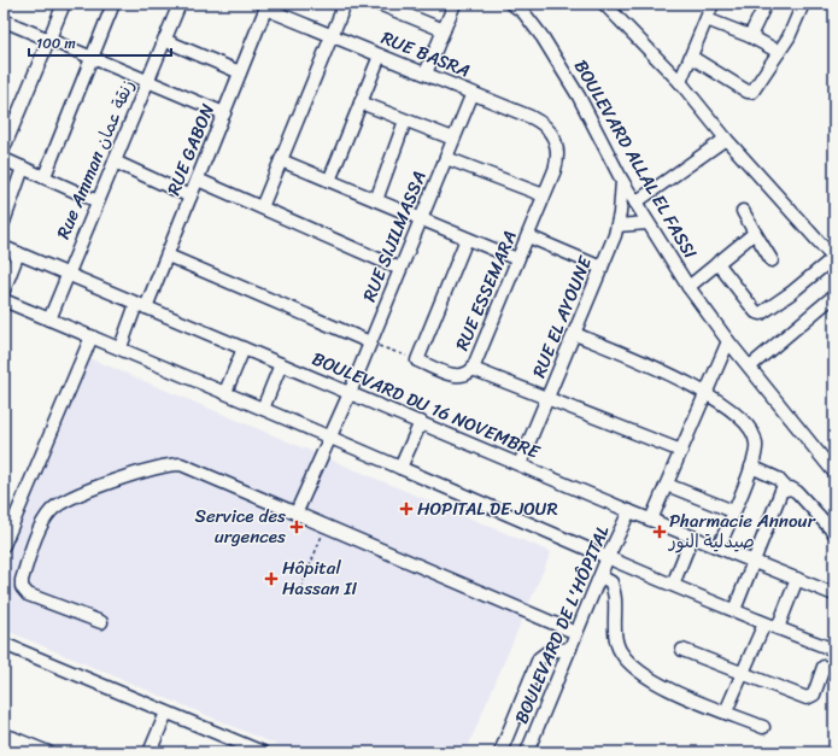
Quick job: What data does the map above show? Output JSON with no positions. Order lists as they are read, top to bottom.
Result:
{
  "streets": {
    "street": [
      "RUE BASRA",
      "RUE GABON",
      "Rue Amman زنقة عمان",
      "BOULEVARD ALLAL EL FASSI",
      "RUE SIJILMASSA",
      "RUE ESSEMARA",
      "RUE EL AYOUNE",
      "BOULEVARD DU 16 NOVEMBRE",
      "BOULEVARD DE L'HÔPITAL"
    ]
  },
  "crossings": [
    ["RUE BASRA", "RUE GABON"],
    ["RUE BASRA", "RUE SIJILMASSA"],
    ["RUE BASRA", "RUE ESSEMARA"],
    ["RUE GABON", "BOULEVARD DU 16 NOVEMBRE"],
    ["Rue Amman زنقة عمان", "BOULEVARD DU 16 NOVEMBRE"],
    ["BOULEVARD ALLAL EL FASSI", "RUE EL AYOUNE"],
    ["RUE SIJILMASSA", "BOULEVARD DU 16 NOVEMBRE"],
    ["RUE EL AYOUNE", "BOULEVARD DU 16 NOVEMBRE"],
    ["BOULEVARD DU 16 NOVEMBRE", "BOULEVARD DE L'HÔPITAL"]
  ],
  "places": {
    "health": [
      "HOPITAL DE JOUR",
      "Service des urgences",
      "Pharmacie Annour صيدلية النور",
      "Hôpital Hassan II"
    ]
  },
  "scale_bar": "100 m"
}
